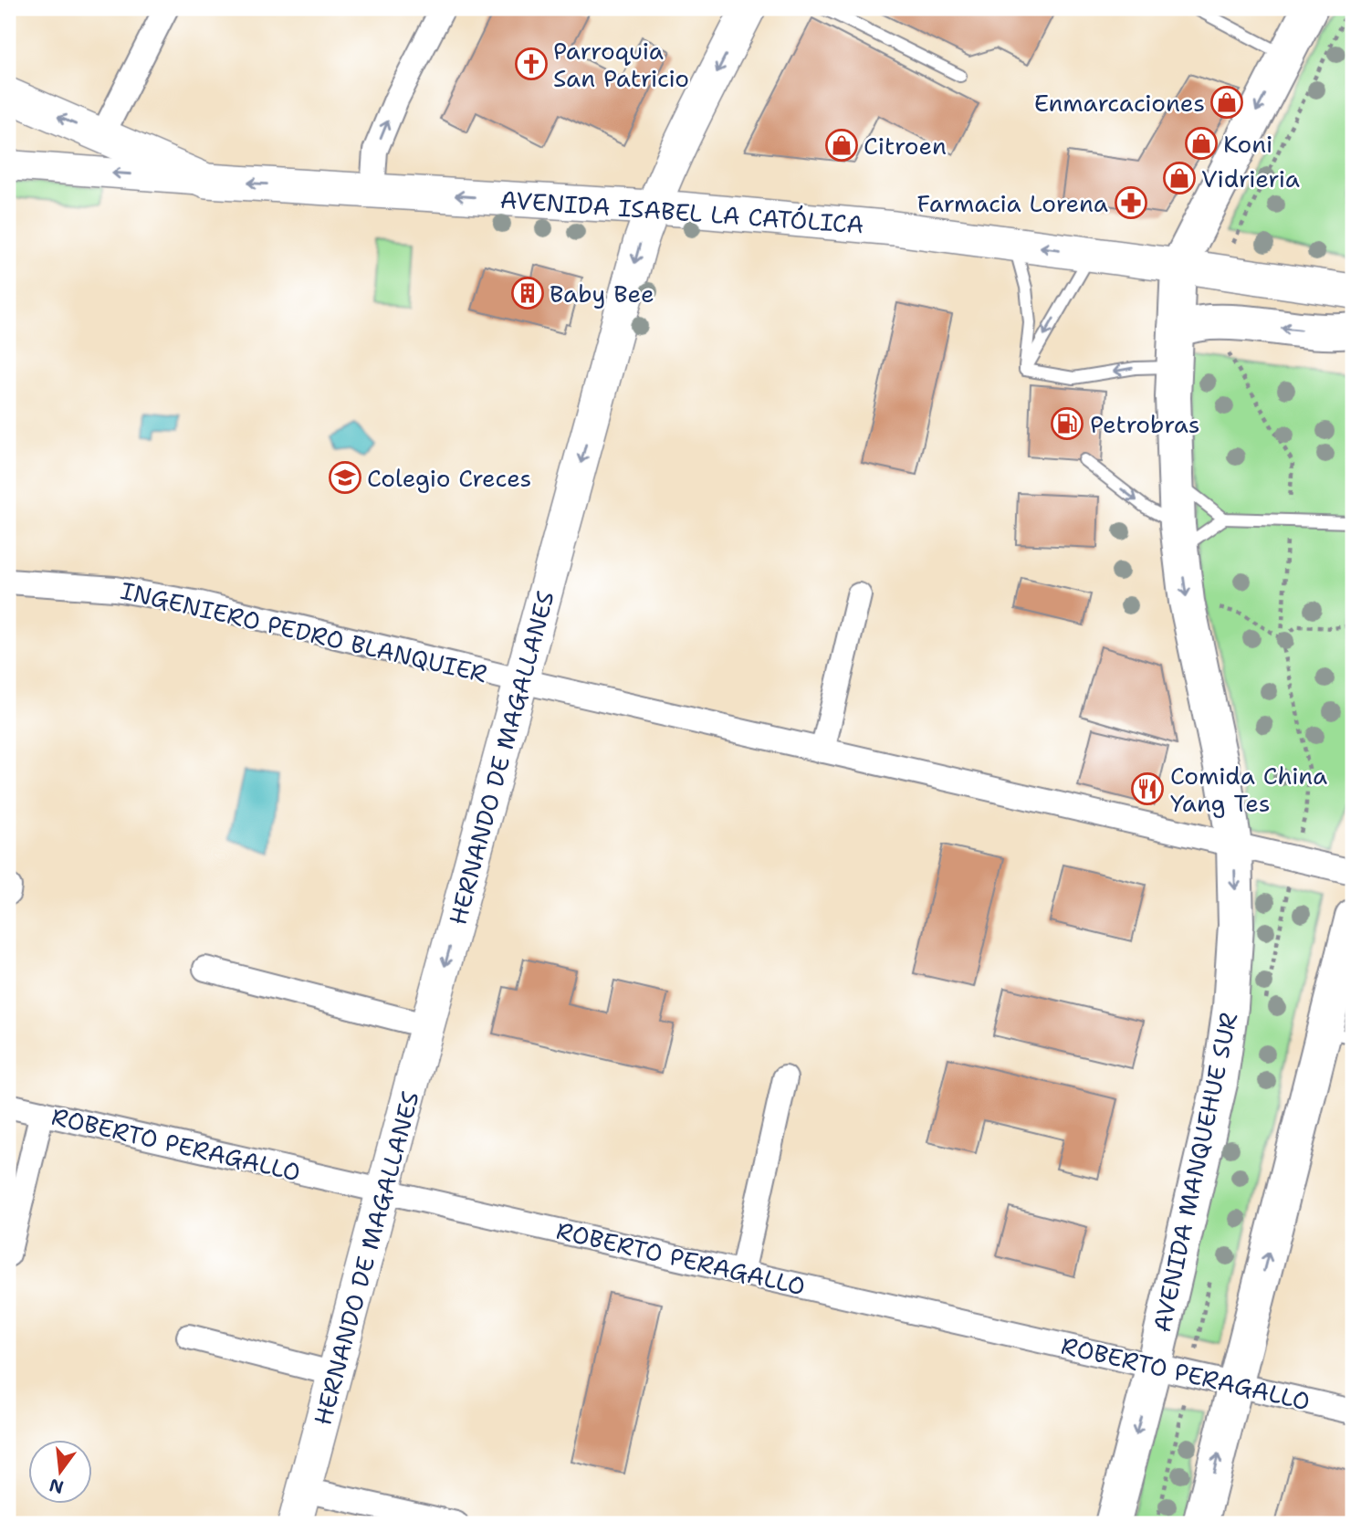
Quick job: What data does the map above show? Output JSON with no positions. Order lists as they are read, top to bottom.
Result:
{
  "streets": {
    "main road": ["AVENIDA ISABEL LA CATÓLICA", "HERNANDO DE MAGALLANES", "AVENIDA MANQUEHUE SUR"],
    "street": ["INGENIERO PEDRO BLANQUIER", "ROBERTO PERAGALLO"]
  },
  "crossings": [
    ["AVENIDA ISABEL LA CATÓLICA", "HERNANDO DE MAGALLANES"],
    ["AVENIDA ISABEL LA CATÓLICA", "AVENIDA MANQUEHUE SUR"],
    ["INGENIERO PEDRO BLANQUIER", "HERNANDO DE MAGALLANES"],
    ["INGENIERO PEDRO BLANQUIER", "AVENIDA MANQUEHUE SUR"],
    ["HERNANDO DE MAGALLANES", "ROBERTO PERAGALLO"],
    ["ROBERTO PERAGALLO", "AVENIDA MANQUEHUE SUR"]
  ],
  "one_way": ["AVENIDA ISABEL LA CATÓLICA", "HERNANDO DE MAGALLANES"],
  "places": {
    "church": ["Parroquia San Patricio"],
    "shop": [
      "Enmarcaciones",
      "Koni",
      "Citroen",
      "Vidrieria"
    ],
    "pharmacy": ["Farmacia Lorena"],
    "building": ["Baby Bee"],
    "fuel station": ["Petrobras"],
    "school or university": ["Colegio Creces"],
    "restaurant": ["Comida China Yang Tes"]
  },
  "north": "bottom"
}
